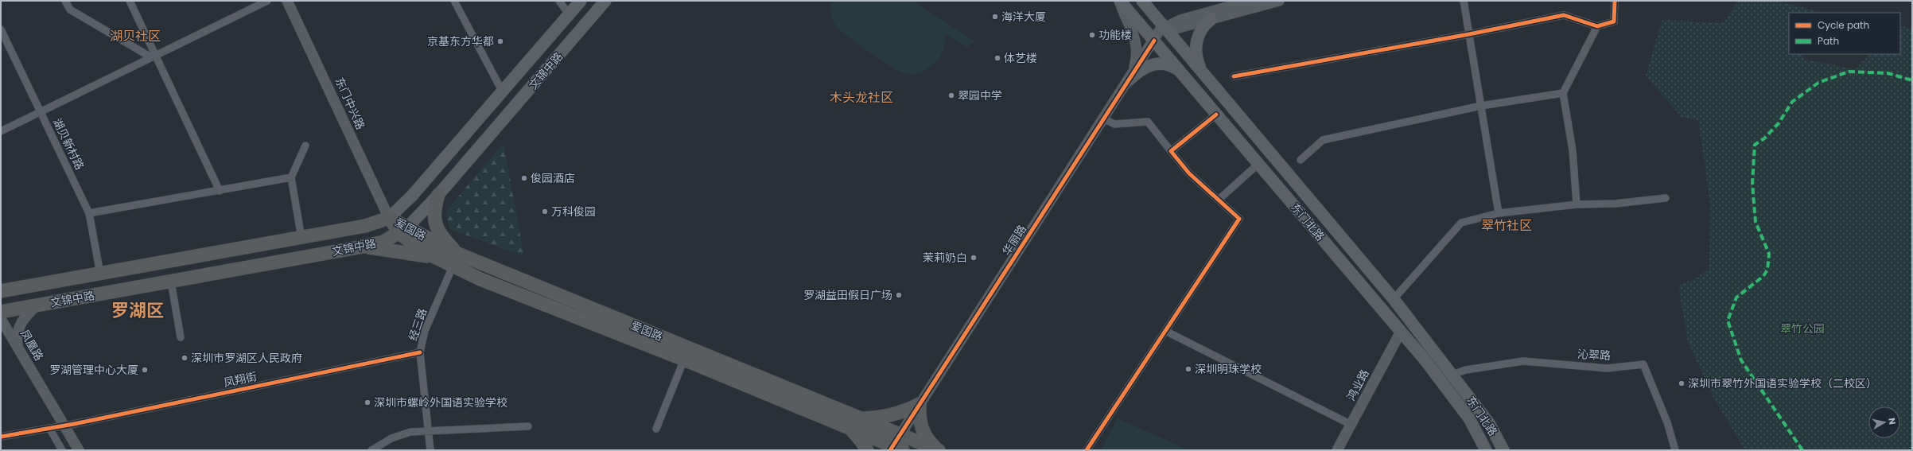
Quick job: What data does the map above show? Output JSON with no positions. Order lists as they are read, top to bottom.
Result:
{
  "streets": {
    "highway": ["文锦中路", "爱国路"],
    "main road": ["东门北路"],
    "street": [
      "东门中兴路",
      "湖贝新村路",
      "华丽路",
      "经三路",
      "凤凰路",
      "沁翠路",
      "凤翔街",
      "鸿业路"
    ]
  },
  "crossings": [
    ["文锦中路", "东门中兴路"],
    ["文锦中路", "湖贝新村路"],
    ["文锦中路", "爱国路"],
    ["东门中兴路", "爱国路"],
    ["东门北路", "华丽路"],
    ["东门北路", "沁翠路"],
    ["东门北路", "鸿业路"],
    ["爱国路", "华丽路"],
    ["爱国路", "经三路"],
    ["经三路", "凤翔街"],
    ["凤凰路", "凤翔街"]
  ],
  "districts": [
    "湖贝社区",
    "木头龙社区",
    "翠竹社区",
    "罗湖区"
  ],
  "parks": ["翠竹公园"],
  "places": [
    "海洋大厦",
    "功能楼",
    "京基东方华都",
    "体艺楼",
    "翠园中学",
    "俊园酒店",
    "万科俊园",
    "茉莉奶白",
    "罗湖益田假日广场",
    "深圳市罗湖区人民政府",
    "深圳明珠学校",
    "罗湖管理中心大厦",
    "深圳市翠竹外国语实验学校（二校区）",
    "深圳市螺岭外国语实验学校"
  ],
  "legend": ["Cycle path", "Path"],
  "north": "right"
}
